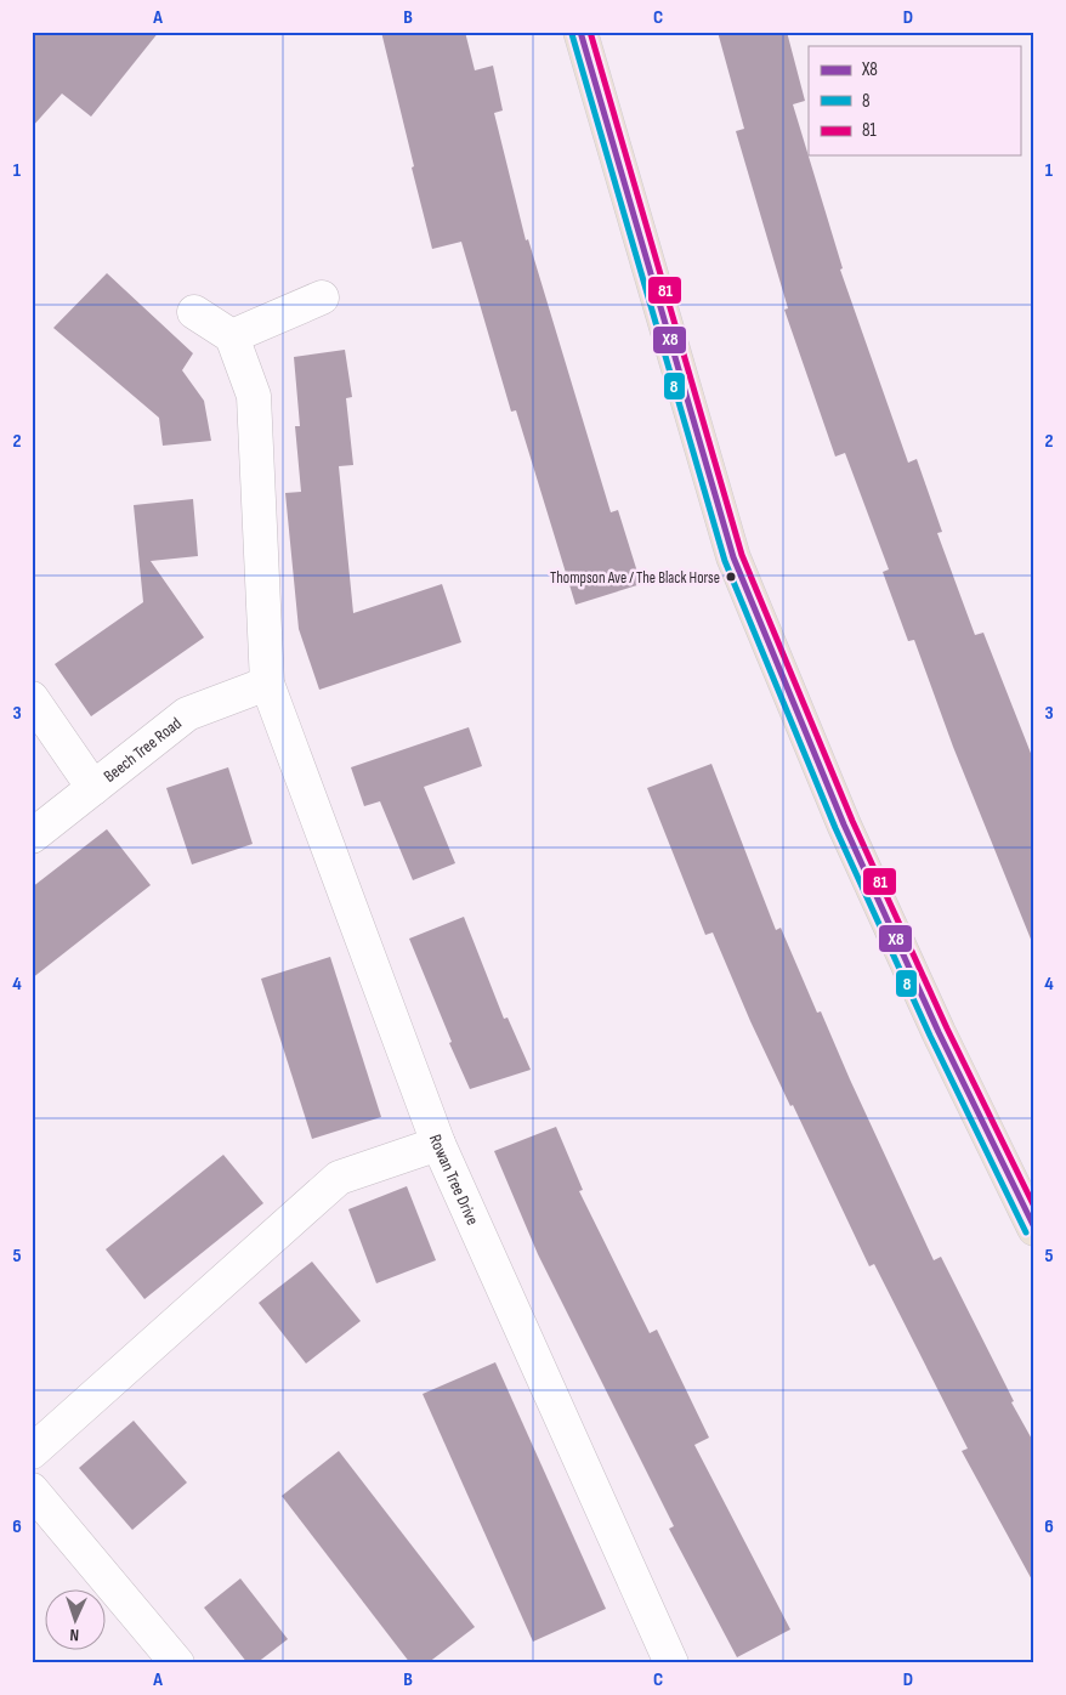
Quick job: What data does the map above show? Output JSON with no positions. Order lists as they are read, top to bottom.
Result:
{
  "streets": {
    "street": ["Beech Tree Road", "Rowan Tree Drive"]
  },
  "crossings": [
    ["Beech Tree Road", "Rowan Tree Drive"]
  ],
  "places": ["Thompson Ave / The Black Horse"],
  "lines": ["transit line X8", "transit line 81", "transit line 8"],
  "legend": ["X8", "8", "81"],
  "north": "bottom",
  "grid": {
    "columns": [
      "A",
      "B",
      "C",
      "D"
    ],
    "rows": [
      "1",
      "2",
      "3",
      "4",
      "5",
      "6"
    ]
  }
}
